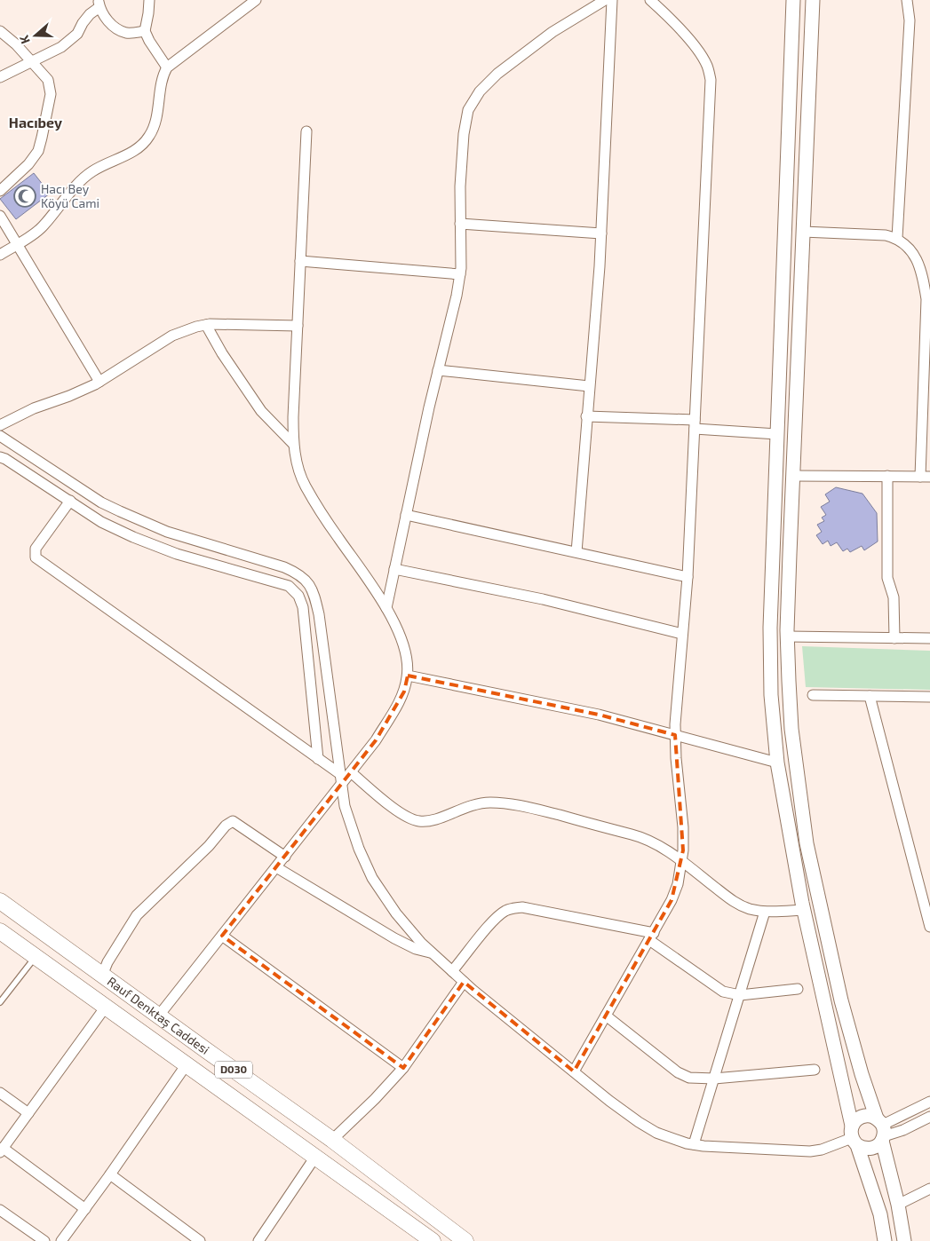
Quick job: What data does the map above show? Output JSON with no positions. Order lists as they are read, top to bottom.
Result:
{
  "streets": {
    "main road": ["Rauf Denktaş Caddesi", "D030"]
  },
  "districts": ["Hacıbey"],
  "places": {
    "mosque": ["Hacı Bey Köyü Cami"]
  },
  "north": "left"
}
